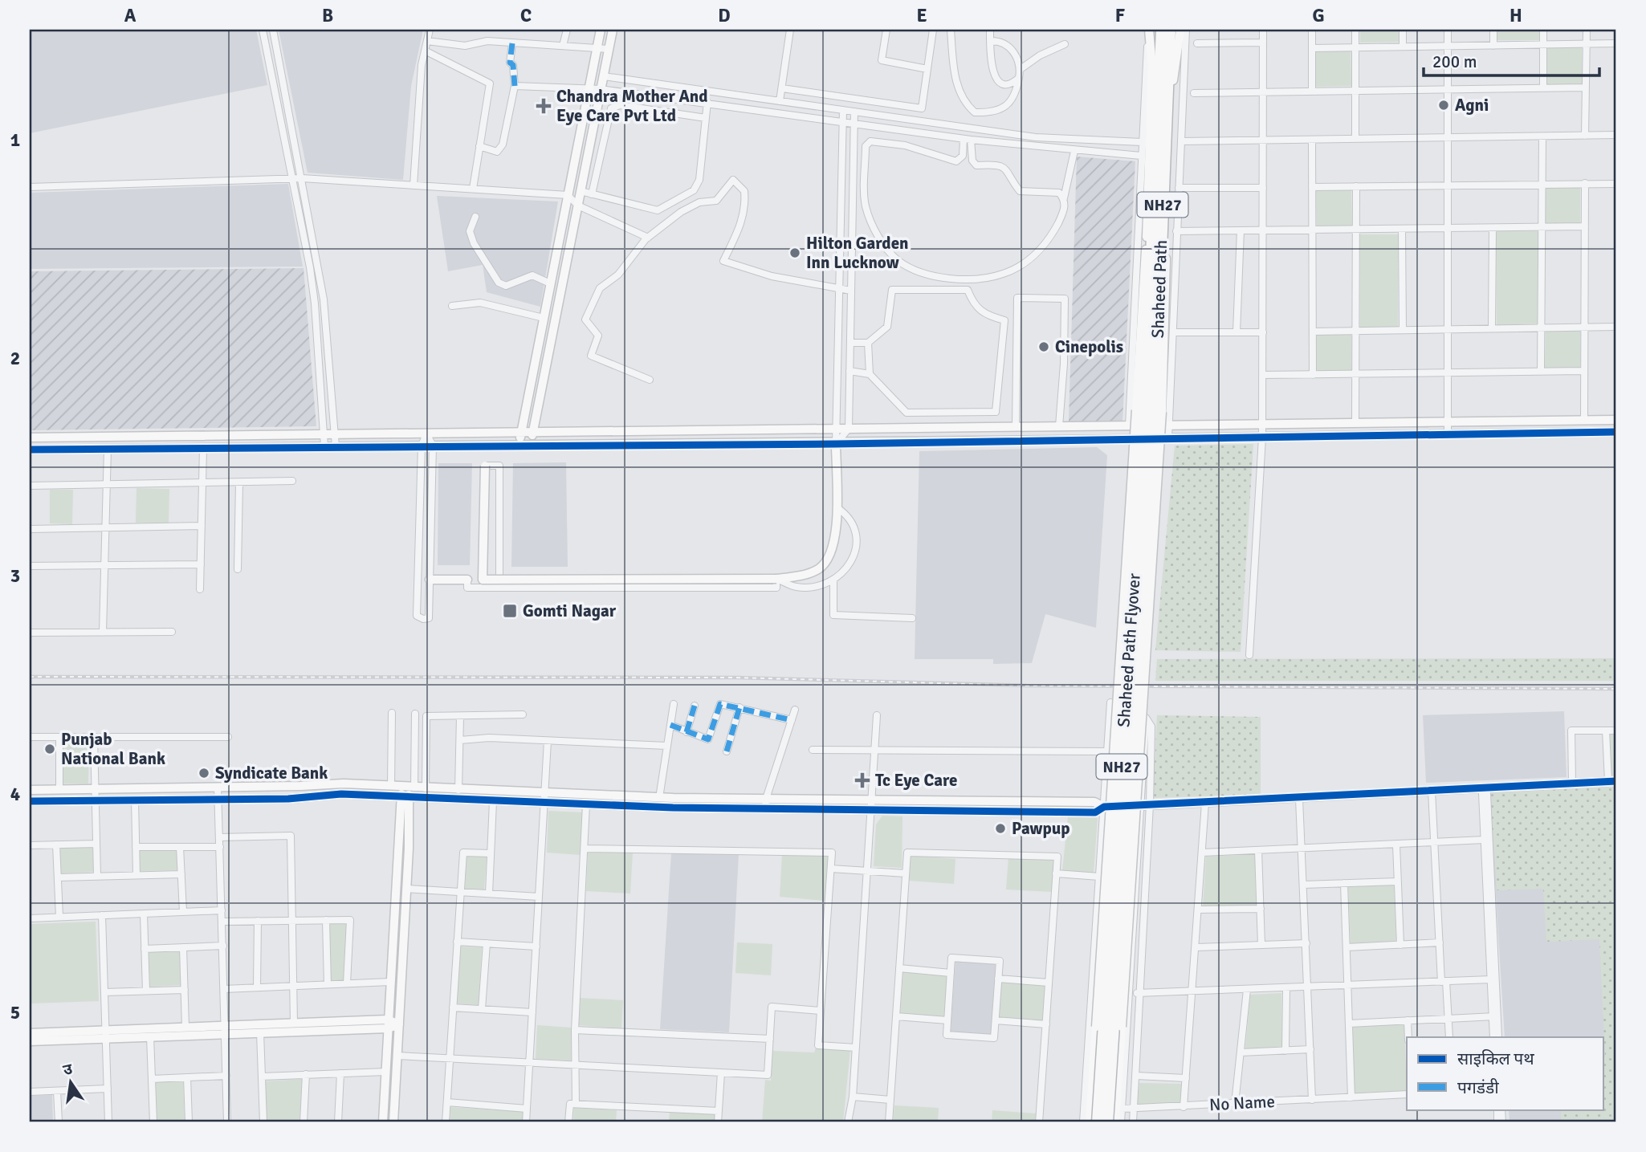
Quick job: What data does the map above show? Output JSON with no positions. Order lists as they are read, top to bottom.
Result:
{
  "streets": {
    "highway": ["NH27", "Shaheed Path", "Shaheed Path Flyover"],
    "street": ["No Name"]
  },
  "crossings": [
    ["Shaheed Path", "Shaheed Path Flyover"]
  ],
  "places": {
    "other": [
      "Agni",
      "Hilton Garden Inn Lucknow",
      "Cinepolis",
      "Punjab National Bank",
      "Syndicate Bank",
      "Pawpup"
    ],
    "health": ["Chandra Mother And Eye Care Pvt Ltd", "Tc Eye Care"],
    "transit": ["Gomti Nagar"]
  },
  "legend": ["साइकिल पथ", "पगडंडी"],
  "scale_bar": "200 m",
  "north": "top",
  "grid": {
    "columns": [
      "A",
      "B",
      "C",
      "D",
      "E",
      "F",
      "G",
      "H"
    ],
    "rows": [
      "1",
      "2",
      "3",
      "4",
      "5"
    ]
  }
}
